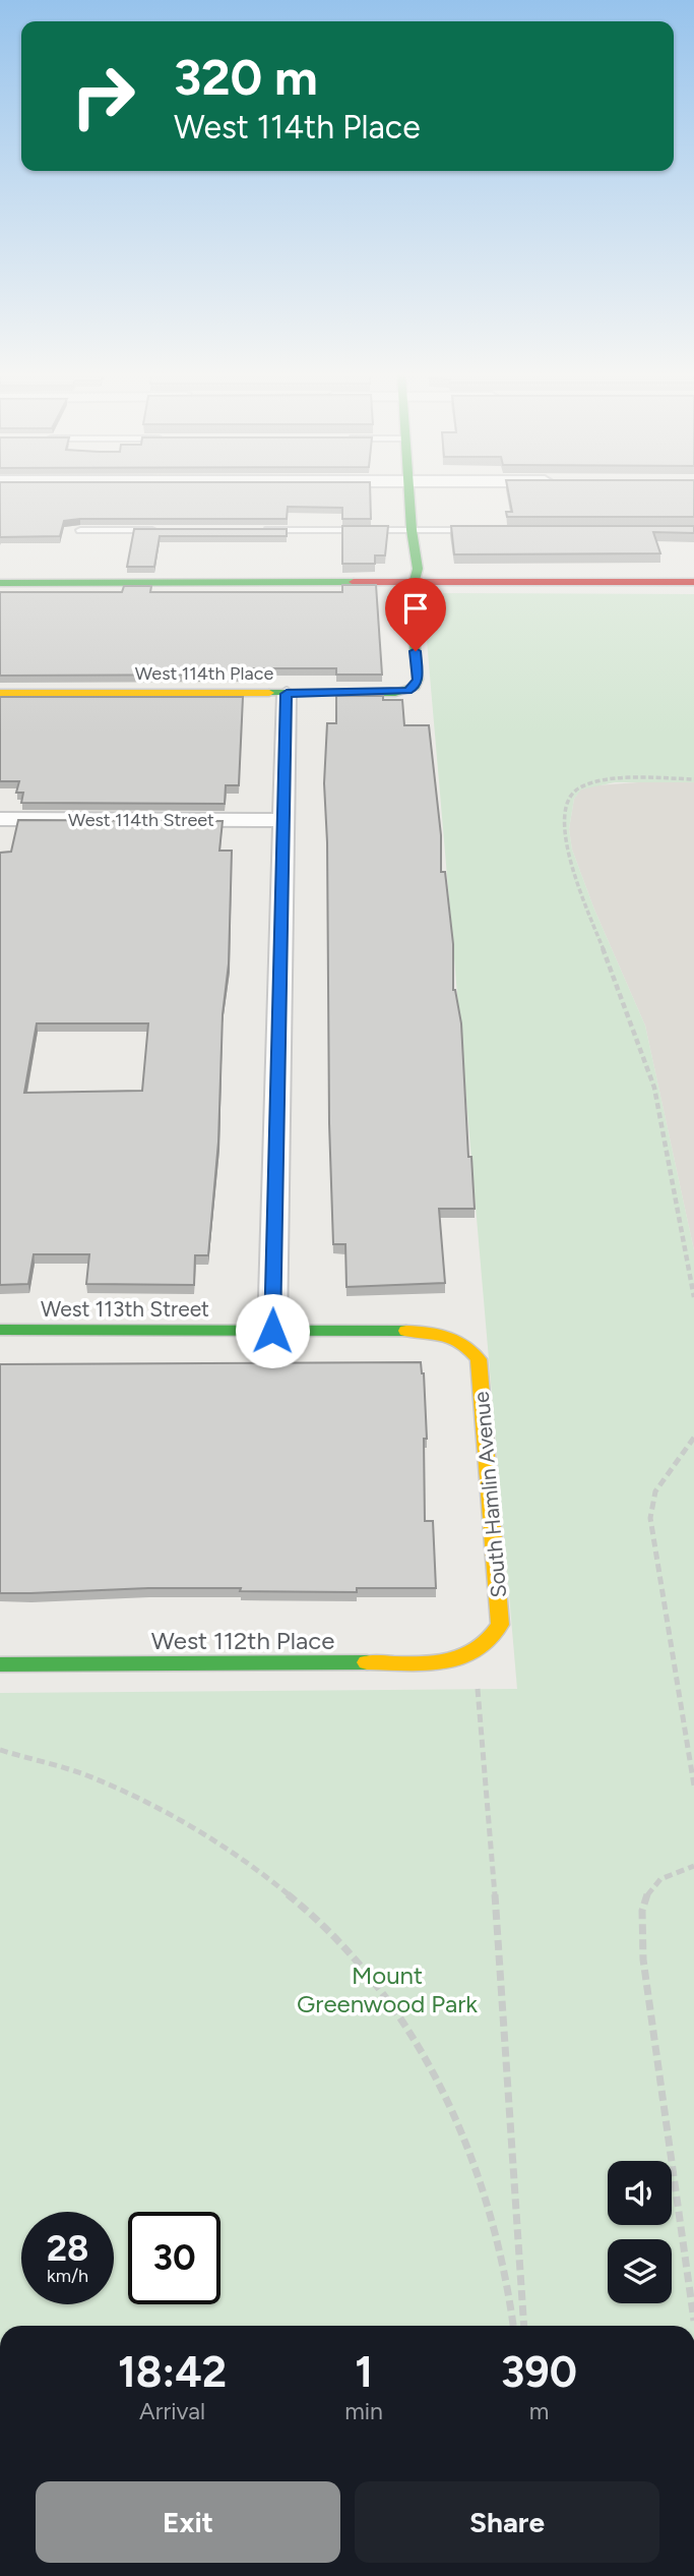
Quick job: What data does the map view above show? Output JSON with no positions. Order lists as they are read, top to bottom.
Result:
{
  "streets": {
    "street": [
      "West 114th Place",
      "West 114th Street",
      "West 113th Street",
      "South Hamlin Avenue",
      "West 112th Place"
    ]
  },
  "crossings": [
    ["West 113th Street", "South Hamlin Avenue"],
    ["South Hamlin Avenue", "West 112th Place"]
  ],
  "parks": ["Mount Greenwood Park"],
  "page": {
    "turn": ["320 m", "West 114th Place"],
    "speed": "28 km/h",
    "limit": "30",
    "eta": [
      "18:42",
      "Arrival",
      "1",
      "min",
      "390",
      "m"
    ],
    "buttons": ["Exit", "Share"]
  }
}
